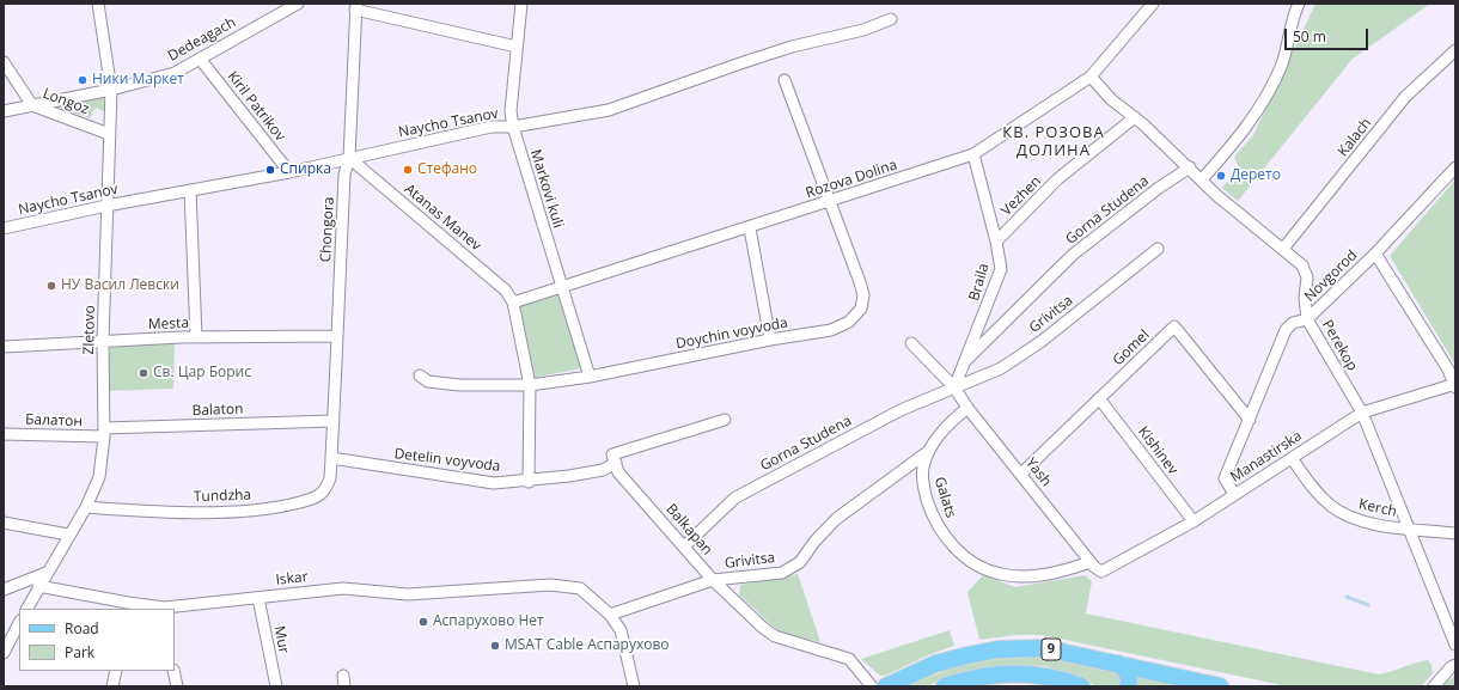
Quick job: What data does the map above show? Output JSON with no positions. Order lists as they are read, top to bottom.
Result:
{
  "streets": {
    "main road": ["9"],
    "street": [
      "Dedeagach",
      "Longoz",
      "Kiril Patrikov",
      "Naycho Tsanov",
      "Kalach",
      "Rozova Dolina",
      "Markovi kuli",
      "Vezhen",
      "Gorna Studena",
      "Atanas Manev",
      "Chongora",
      "Novgorod",
      "Braila",
      "Grivitsa",
      "Mesta",
      "Zletovo",
      "Doychin voyvoda",
      "Perekop",
      "Gomel",
      "Balaton",
      "Балатон",
      "Kishinev",
      "Manastirska",
      "Detelin voyvoda",
      "Yash",
      "Tundzha",
      "Galats",
      "Kerch",
      "Balkapan",
      "Iskar",
      "Mur"
    ]
  },
  "crossings": [
    ["Dedeagach", "Longoz"],
    ["Dedeagach", "Kiril Patrikov"],
    ["Dedeagach", "Zletovo"],
    ["Longoz", "Zletovo"],
    ["Kiril Patrikov", "Naycho Tsanov"],
    ["Naycho Tsanov", "Markovi kuli"],
    ["Naycho Tsanov", "Atanas Manev"],
    ["Naycho Tsanov", "Chongora"],
    ["Naycho Tsanov", "Zletovo"],
    ["Kalach", "Perekop"],
    ["Rozova Dolina", "Markovi kuli"],
    ["Rozova Dolina", "Atanas Manev"],
    ["Rozova Dolina", "Braila"],
    ["Rozova Dolina", "Doychin voyvoda"],
    ["Rozova Dolina", "Perekop"],
    ["Markovi kuli", "Doychin voyvoda"],
    ["Vezhen", "Braila"],
    ["Vezhen", "Perekop"],
    ["Gorna Studena", "Braila"],
    ["Gorna Studena", "Grivitsa"],
    ["Gorna Studena", "Perekop"],
    ["Gorna Studena", "Yash"],
    ["Gorna Studena", "Balkapan"],
    ["Atanas Manev", "Chongora"],
    ["Chongora", "Mesta"],
    ["Chongora", "Balaton"],
    ["Chongora", "Detelin voyvoda"],
    ["Chongora", "Tundzha"],
    ["Novgorod", "Perekop"],
    ["Novgorod", "Gomel"],
    ["Novgorod", "Manastirska"],
    ["Braila", "Grivitsa"],
    ["Braila", "Yash"],
    ["Grivitsa", "Yash"],
    ["Grivitsa", "Galats"],
    ["Grivitsa", "Balkapan"],
    ["Grivitsa", "Iskar"],
    ["Mesta", "Zletovo"],
    ["Zletovo", "Balaton"],
    ["Zletovo", "Балатон"],
    ["Zletovo", "Tundzha"],
    ["Zletovo", "Iskar"],
    ["Perekop", "Manastirska"],
    ["Perekop", "Kerch"],
    ["Gomel", "Kishinev"],
    ["Gomel", "Yash"],
    ["Balaton", "Балатон"],
    ["Kishinev", "Manastirska"],
    ["Manastirska", "Yash"],
    ["Manastirska", "Kerch"],
    ["Detelin voyvoda", "Tundzha"],
    ["Detelin voyvoda", "Balkapan"],
    ["Yash", "Galats"],
    ["Iskar", "Mur"]
  ],
  "districts": ["КВ. РОЗОВА ДОЛИНА"],
  "places": [
    "Ники Маркет",
    "Спирка",
    "Стефано",
    "Дерето",
    "НУ Васил Левски",
    "Св. Цар Борис",
    "Аспарухово Нет",
    "MSAT Cable Аспарухово"
  ],
  "legend": ["Road", "Park"],
  "scale_bar": "50 m"
}
